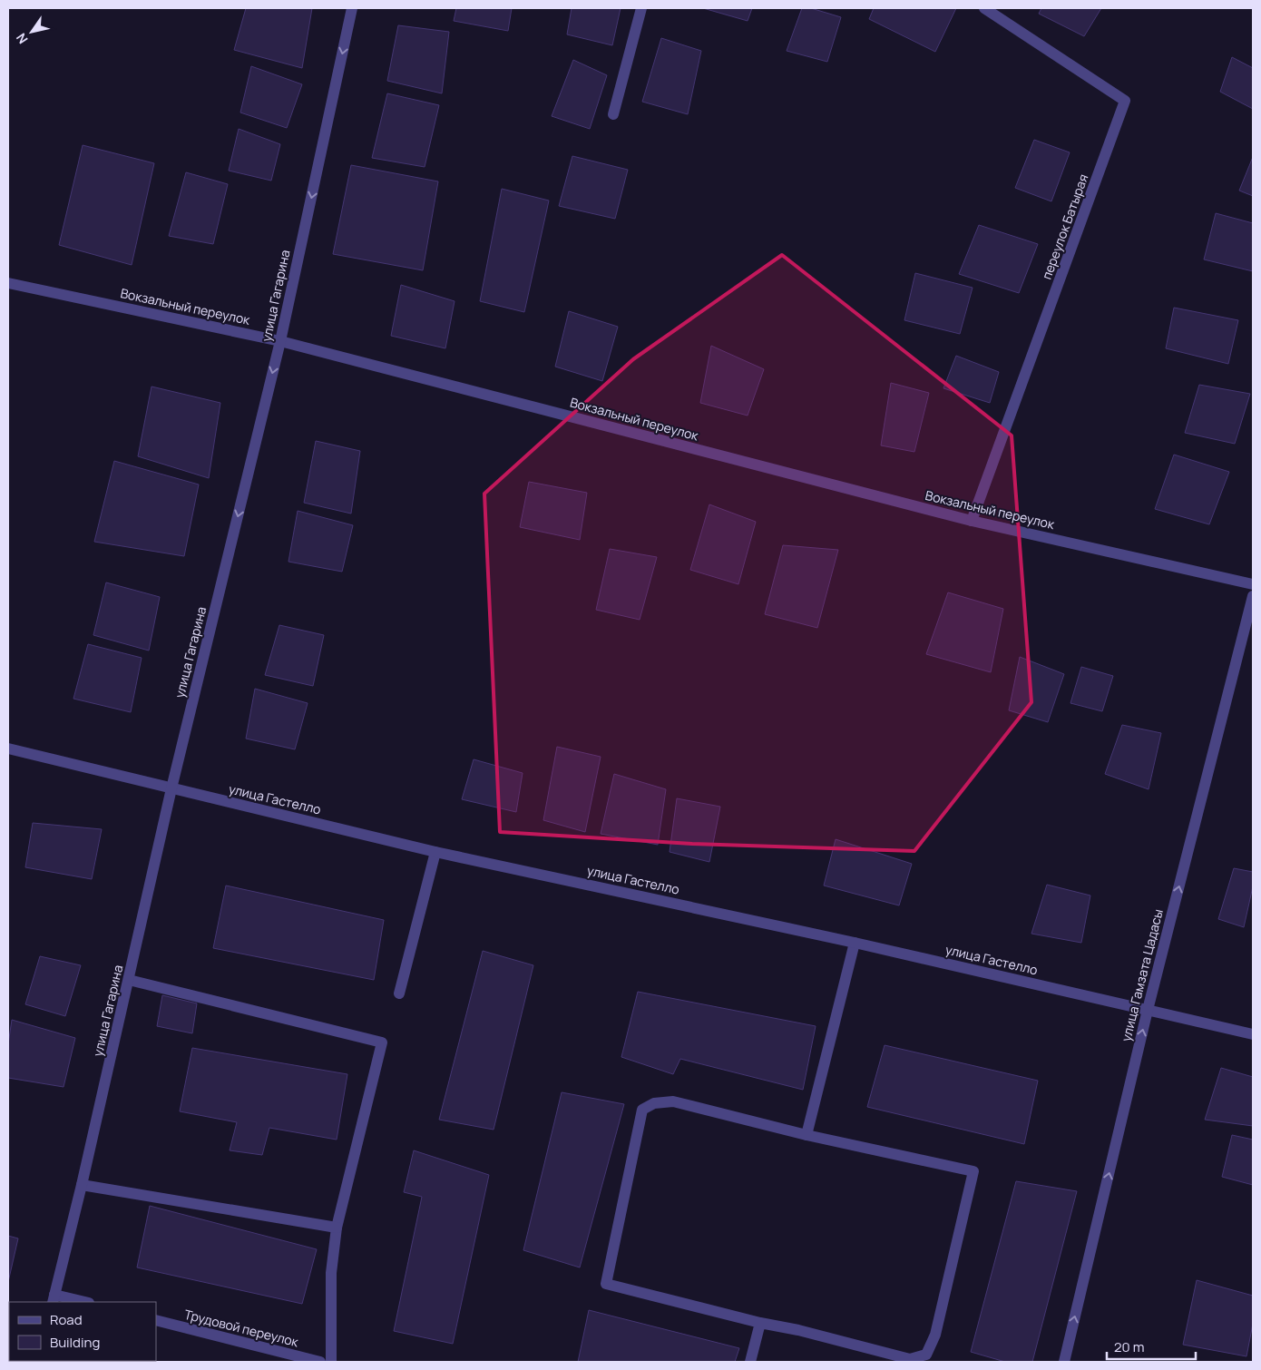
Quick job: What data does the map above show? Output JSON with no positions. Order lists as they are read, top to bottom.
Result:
{
  "streets": {
    "street": [
      "переулок Батырая",
      "улица Гагарина",
      "Вокзальный переулок",
      "улица Гастелло",
      "улица Гамзата Цадасы",
      "Трудовой переулок"
    ]
  },
  "crossings": [
    ["переулок Батырая", "Вокзальный переулок"],
    ["улица Гагарина", "Вокзальный переулок"],
    ["улица Гагарина", "улица Гастелло"],
    ["улица Гастелло", "улица Гамзата Цадасы"]
  ],
  "one_way": ["улица Гагарина", "улица Гамзата Цадасы"],
  "legend": ["Road", "Building"],
  "scale_bar": "20 m",
  "north": "bottom left"
}
